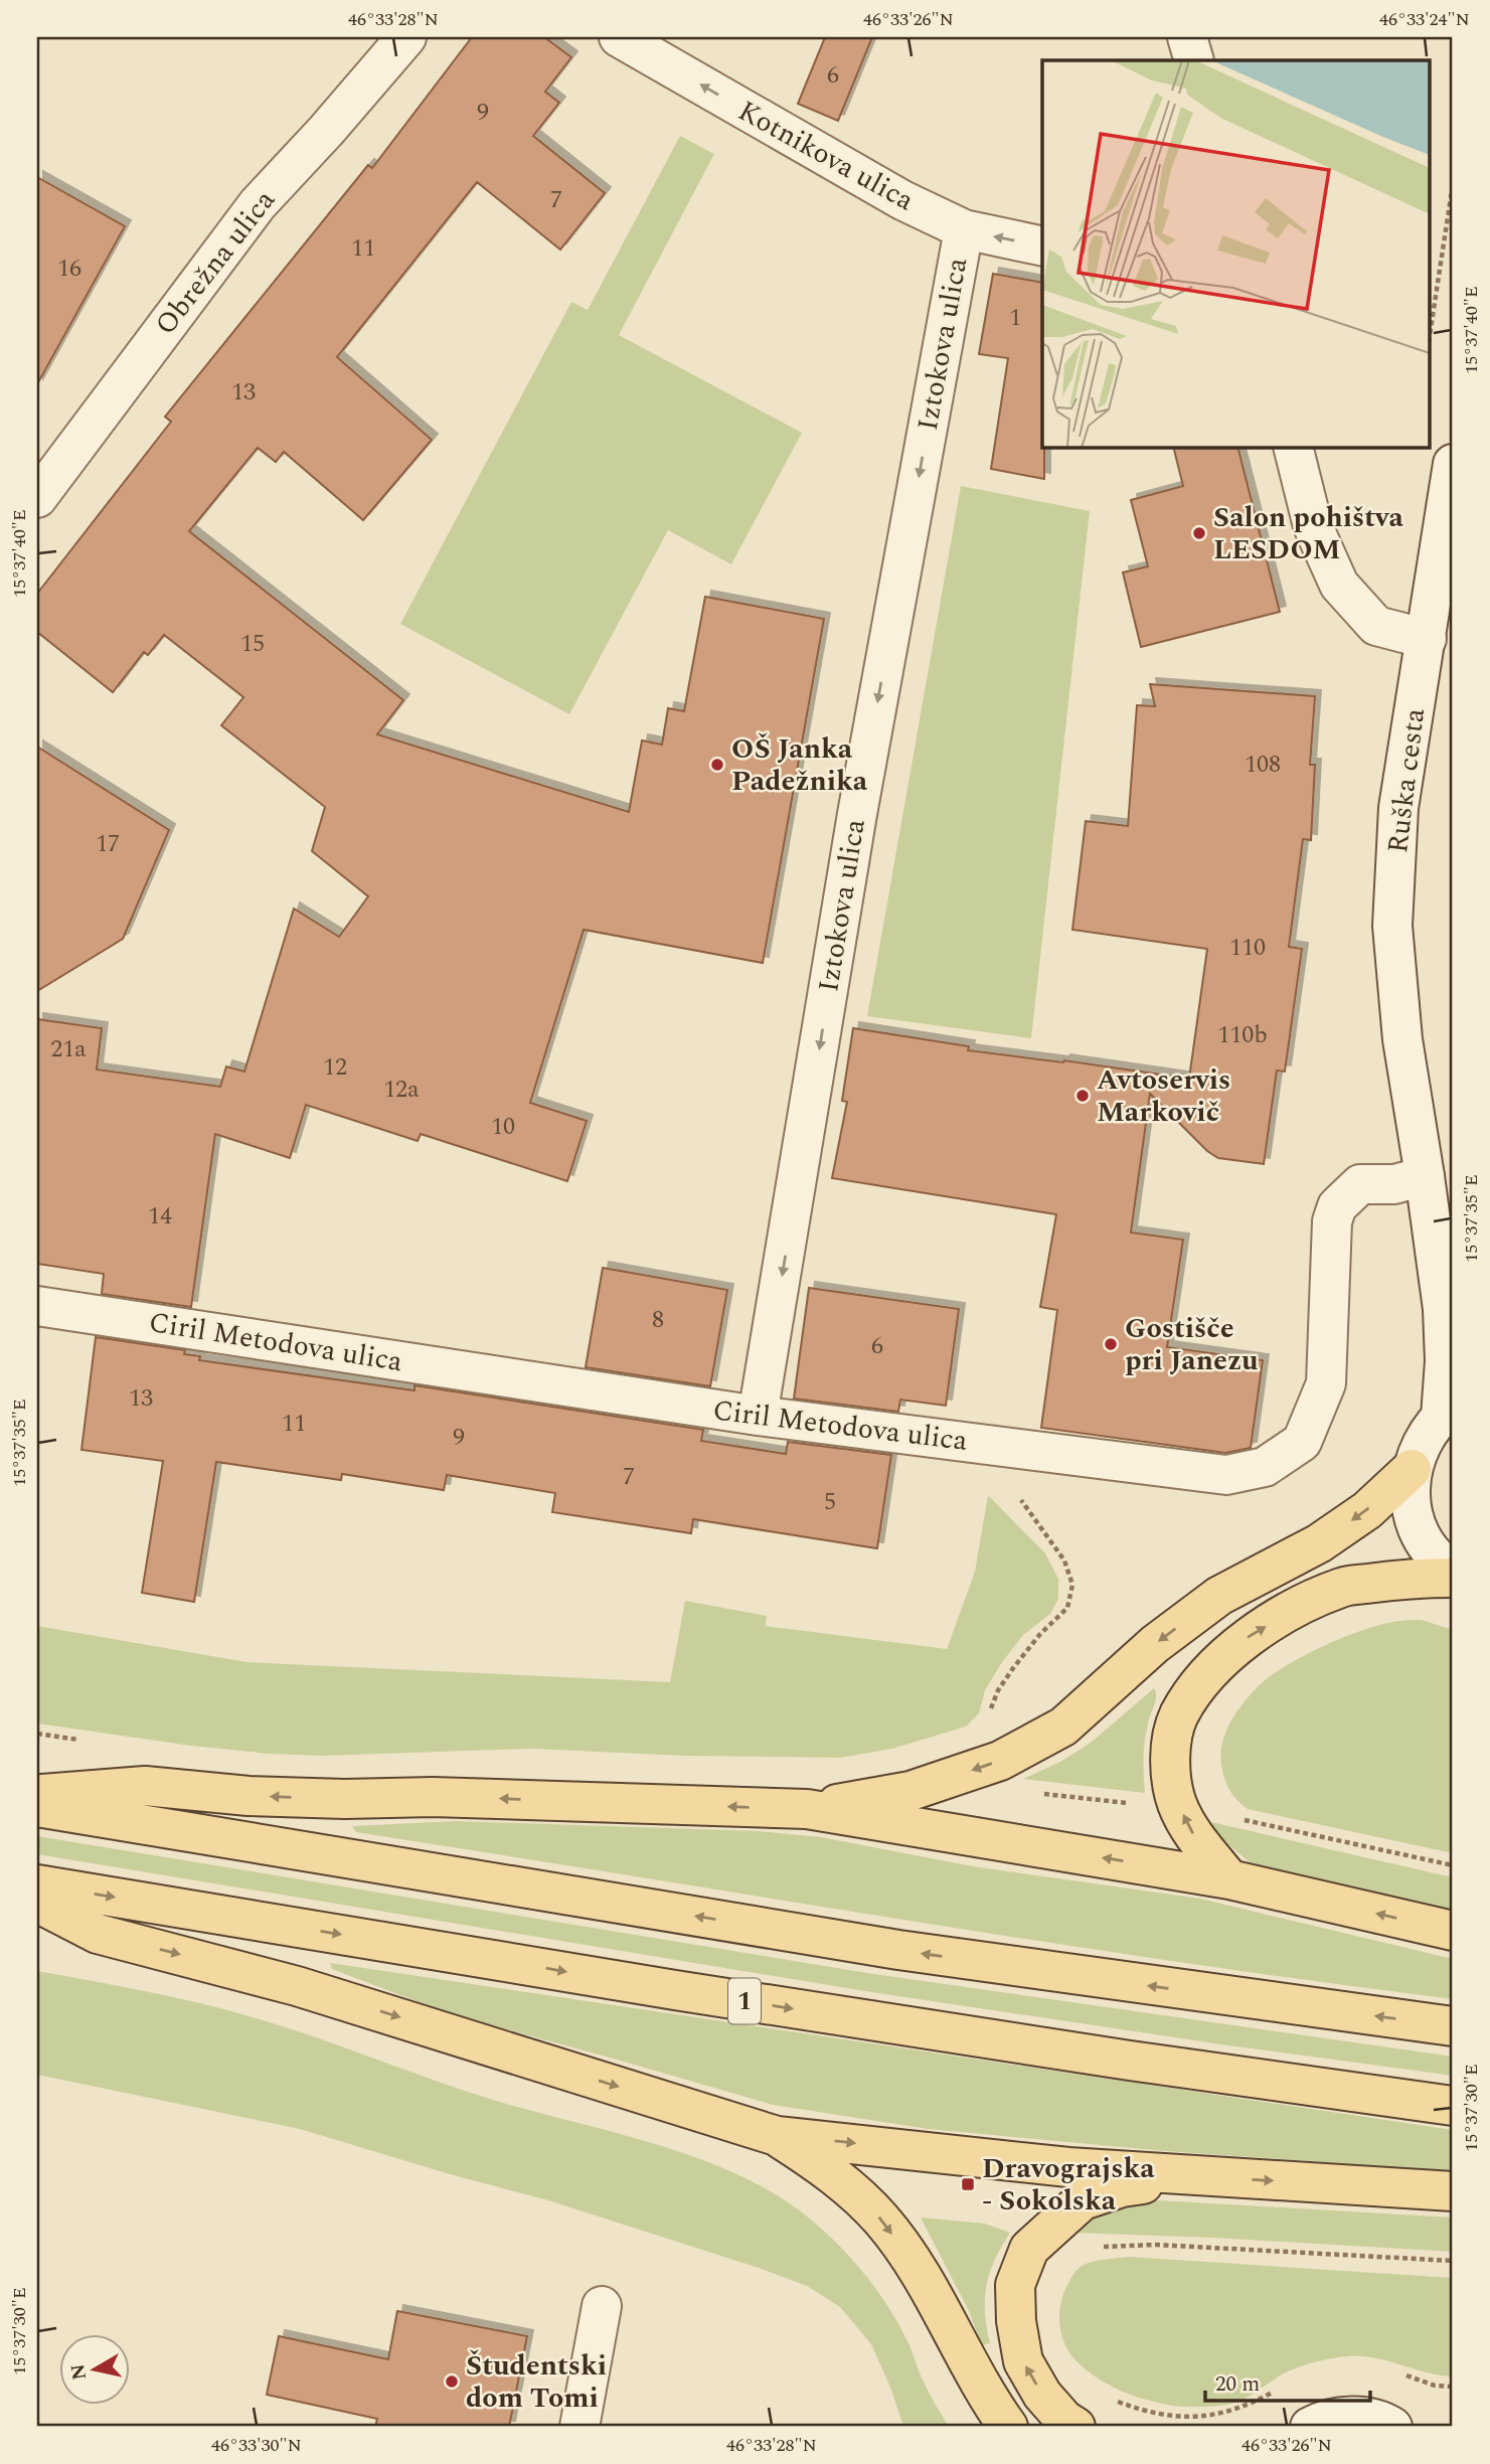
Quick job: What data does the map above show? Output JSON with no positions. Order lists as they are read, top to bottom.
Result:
{
  "streets": {
    "main road": ["1"],
    "street": [
      "Kotnikova ulica",
      "Obrežna ulica",
      "Iztokova ulica",
      "Ruška cesta",
      "Ciril Metodova ulica"
    ]
  },
  "crossings": [
    ["Kotnikova ulica", "Iztokova ulica"],
    ["Iztokova ulica", "Ciril Metodova ulica"],
    ["Ruška cesta", "Ciril Metodova ulica"]
  ],
  "one_way": ["Kotnikova ulica", "Iztokova ulica"],
  "places": {
    "other": [
      "Salon pohištva LESDOM",
      "OŠ Janka Padežnika",
      "Avtoservis Markovič",
      "Gostišče pri Janezu",
      "Študentski dom Tomi"
    ],
    "transit": ["Dravograjska - Sokolska"]
  },
  "house_numbers": [
    "6",
    "9",
    "7",
    "11",
    "16",
    "1",
    "13",
    "15",
    "108",
    "17",
    "110",
    "110b",
    "21a",
    "12",
    "12a",
    "10",
    "14",
    "8",
    "6",
    "13",
    "11",
    "9",
    "7",
    "5"
  ],
  "scale_bar": "20 m",
  "north": "left",
  "coordinates": [
    "46°33'28\"N",
    "46°33'26\"N",
    "46°33'24\"N",
    "15°37'40\"E",
    "15°37'35\"E",
    "15°37'30\"E",
    "46°33'30\"N"
  ]
}
